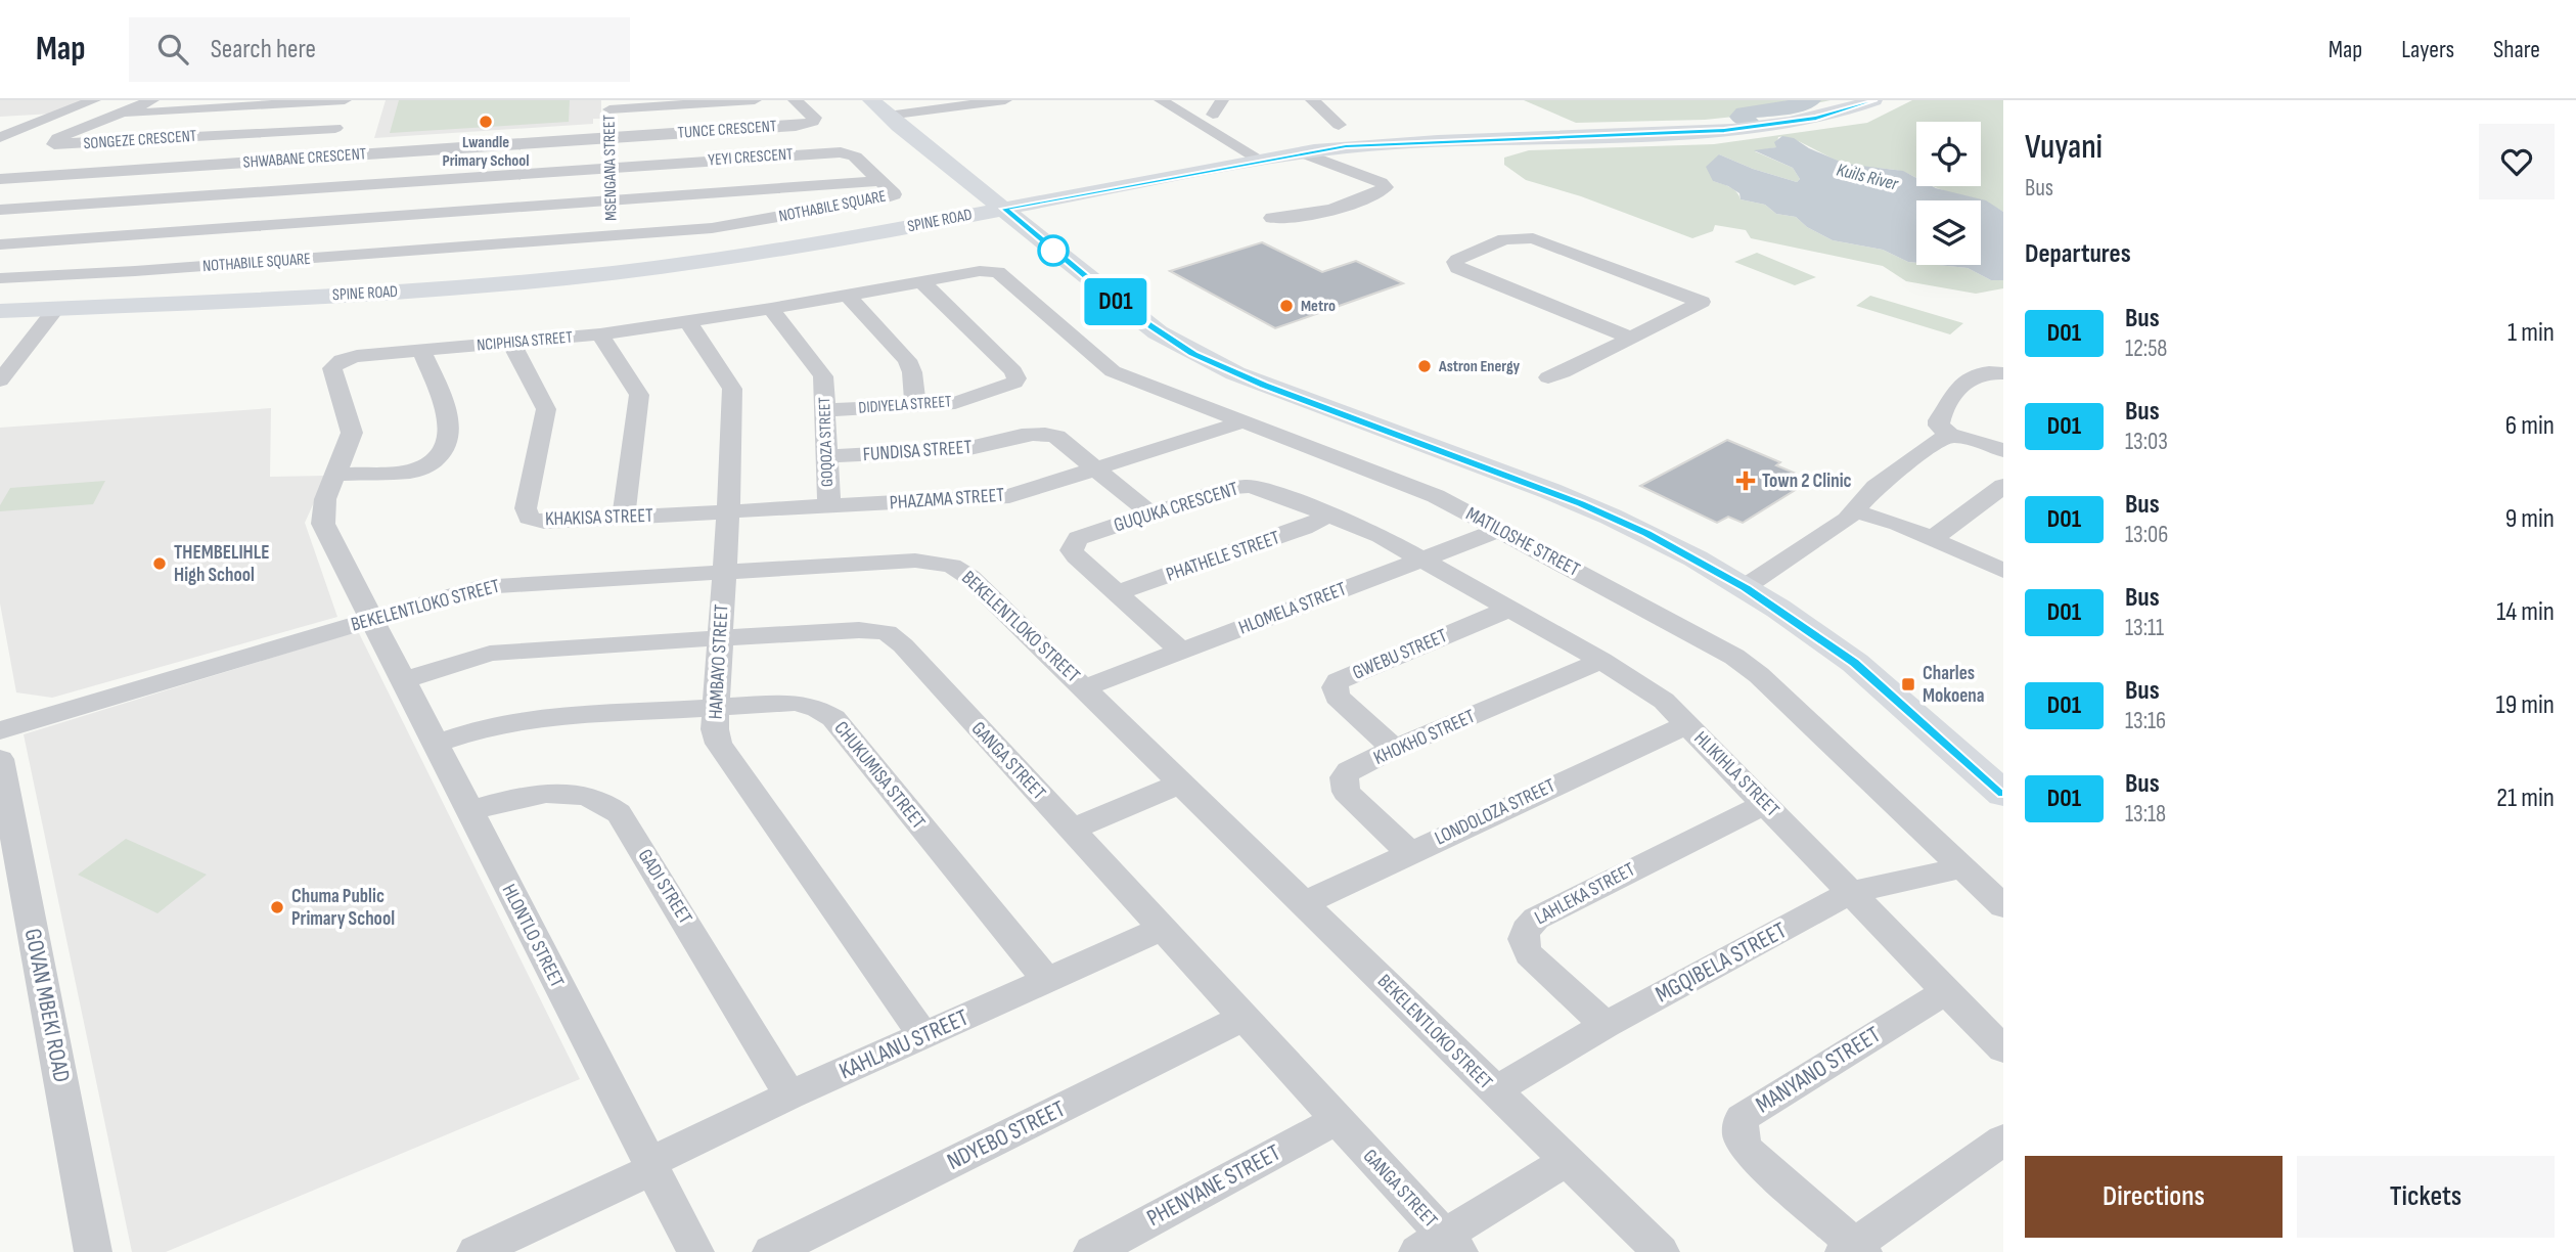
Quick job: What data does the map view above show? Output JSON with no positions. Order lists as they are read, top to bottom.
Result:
{
  "streets": {
    "main road": ["SPINE ROAD"],
    "street": [
      "TUNCE CRESCENT",
      "SONGEZE CRESCENT",
      "YEYI CRESCENT",
      "SHWABANE CRESCENT",
      "MSENGANA STREET",
      "NOTHABILE SQUARE",
      "NCIPHISA STREET",
      "DIDIYELA STREET",
      "GOQOZA STREET",
      "FUNDISA STREET",
      "PHAZAMA STREET",
      "GUQUKA CRESCENT",
      "KHAKISA STREET",
      "MATILOSHE STREET",
      "PHATHELE STREET",
      "BEKELENTLOKO STREET",
      "HLOMELA STREET",
      "GWEBU STREET",
      "HAMBAYO STREET",
      "KHOKHO STREET",
      "GANGA STREET",
      "HLIKIHLA STREET",
      "CHUKUMISA STREET",
      "LONDOLOZA STREET",
      "GADI STREET",
      "LAHLEKA STREET",
      "HLONTLO STREET",
      "MGQIBELA STREET",
      "GOVAN MBEKI ROAD",
      "KAHLANU STREET",
      "MANYANO STREET",
      "NDYEBO STREET",
      "PHENYANE STREET"
    ]
  },
  "crossings": [
    ["TUNCE CRESCENT", "SHWABANE CRESCENT"],
    ["TUNCE CRESCENT", "MSENGANA STREET"],
    ["YEYI CRESCENT", "SHWABANE CRESCENT"],
    ["YEYI CRESCENT", "MSENGANA STREET"],
    ["YEYI CRESCENT", "NOTHABILE SQUARE"],
    ["SHWABANE CRESCENT", "MSENGANA STREET"],
    ["MSENGANA STREET", "NOTHABILE SQUARE"],
    ["NCIPHISA STREET", "DIDIYELA STREET"],
    ["NCIPHISA STREET", "GOQOZA STREET"],
    ["NCIPHISA STREET", "KHAKISA STREET"],
    ["NCIPHISA STREET", "MATILOSHE STREET"],
    ["NCIPHISA STREET", "BEKELENTLOKO STREET"],
    ["NCIPHISA STREET", "HAMBAYO STREET"],
    ["NCIPHISA STREET", "HLONTLO STREET"],
    ["DIDIYELA STREET", "GOQOZA STREET"],
    ["GOQOZA STREET", "FUNDISA STREET"],
    ["GOQOZA STREET", "PHAZAMA STREET"],
    ["FUNDISA STREET", "PHAZAMA STREET"],
    ["FUNDISA STREET", "GUQUKA CRESCENT"],
    ["PHAZAMA STREET", "KHAKISA STREET"],
    ["PHAZAMA STREET", "MATILOSHE STREET"],
    ["PHAZAMA STREET", "HAMBAYO STREET"],
    ["GUQUKA CRESCENT", "PHATHELE STREET"],
    ["GUQUKA CRESCENT", "HLOMELA STREET"],
    ["GUQUKA CRESCENT", "HLIKIHLA STREET"],
    ["KHAKISA STREET", "HAMBAYO STREET"],
    ["MATILOSHE STREET", "HLOMELA STREET"],
    ["MATILOSHE STREET", "MGQIBELA STREET"],
    ["BEKELENTLOKO STREET", "HLOMELA STREET"],
    ["BEKELENTLOKO STREET", "HAMBAYO STREET"],
    ["BEKELENTLOKO STREET", "LONDOLOZA STREET"],
    ["BEKELENTLOKO STREET", "HLONTLO STREET"],
    ["BEKELENTLOKO STREET", "MGQIBELA STREET"],
    ["HLOMELA STREET", "HLIKIHLA STREET"],
    ["GWEBU STREET", "KHOKHO STREET"],
    ["GWEBU STREET", "HLIKIHLA STREET"],
    ["HAMBAYO STREET", "GANGA STREET"],
    ["HAMBAYO STREET", "CHUKUMISA STREET"],
    ["HAMBAYO STREET", "KAHLANU STREET"],
    ["KHOKHO STREET", "HLIKIHLA STREET"],
    ["KHOKHO STREET", "LONDOLOZA STREET"],
    ["GANGA STREET", "HLONTLO STREET"],
    ["GANGA STREET", "KAHLANU STREET"],
    ["GANGA STREET", "NDYEBO STREET"],
    ["GANGA STREET", "PHENYANE STREET"],
    ["HLIKIHLA STREET", "LONDOLOZA STREET"],
    ["HLIKIHLA STREET", "LAHLEKA STREET"],
    ["HLIKIHLA STREET", "MGQIBELA STREET"],
    ["HLIKIHLA STREET", "MANYANO STREET"],
    ["CHUKUMISA STREET", "HLONTLO STREET"],
    ["CHUKUMISA STREET", "KAHLANU STREET"],
    ["GADI STREET", "HLONTLO STREET"],
    ["GADI STREET", "KAHLANU STREET"],
    ["LAHLEKA STREET", "MGQIBELA STREET"],
    ["HLONTLO STREET", "KAHLANU STREET"]
  ],
  "water": ["Kuils River"],
  "places": {
    "other": [
      "Lwandle Primary School",
      "Metro",
      "Astron Energy",
      "THEMBELIHLE High School",
      "Chuma Public Primary School"
    ],
    "health": ["Town 2 Clinic"],
    "transit": ["Charles Mokoena"]
  },
  "lines": ["bus line D01"],
  "page": {
    "header": "Map",
    "search": "Search here",
    "nav": ["Map", "Layers", "Share"],
    "on_map": "D01",
    "heading": [
      ["Vuyani", "Bus"],
      "Departures"
    ],
    "list": [
      {
        "mark": "D01",
        "name": "Bus",
        "note": "12:58",
        "value": "1 min"
      },
      {
        "mark": "D01",
        "name": "Bus",
        "note": "13:03",
        "value": "6 min"
      },
      {
        "mark": "D01",
        "name": "Bus",
        "note": "13:06",
        "value": "9 min"
      },
      {
        "mark": "D01",
        "name": "Bus",
        "note": "13:11",
        "value": "14 min"
      },
      {
        "mark": "D01",
        "name": "Bus",
        "note": "13:16",
        "value": "19 min"
      },
      {
        "mark": "D01",
        "name": "Bus",
        "note": "13:18",
        "value": "21 min"
      }
    ],
    "buttons": ["Directions", "Tickets"]
  }
}
